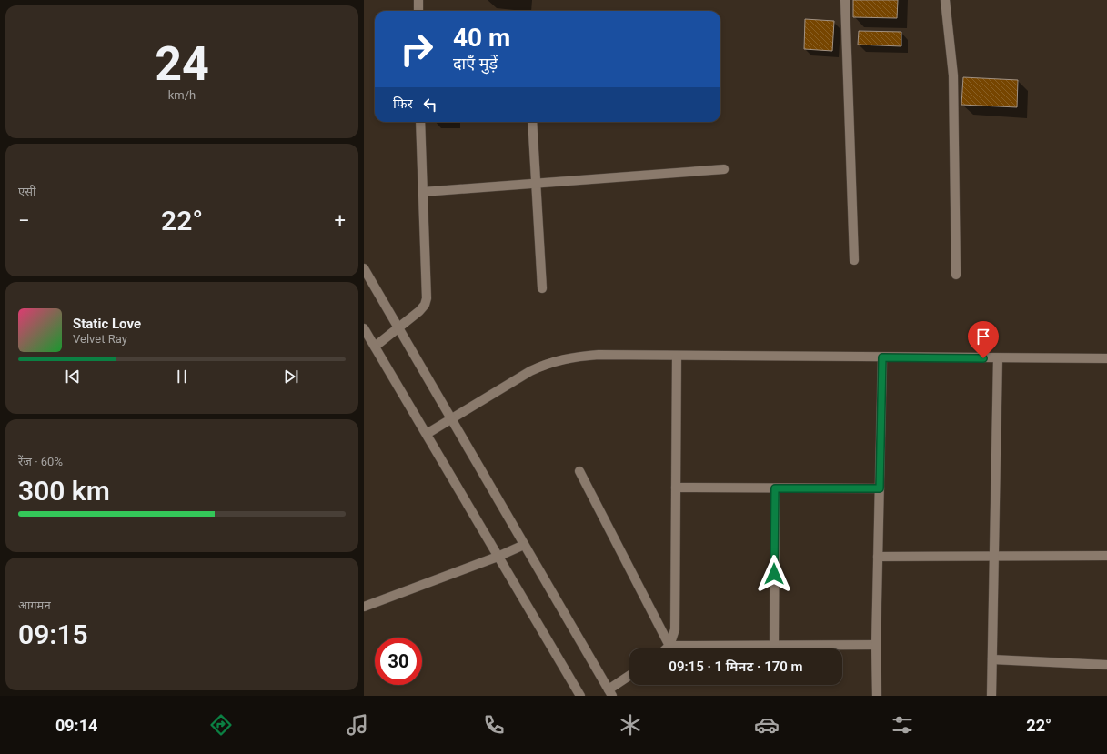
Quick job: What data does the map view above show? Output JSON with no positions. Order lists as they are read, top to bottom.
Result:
{
  "page": {
    "tile": [
      ["24", "km/h"],
      "एसी",
      ["रेंज · 60%", "300 km"],
      ["आगमन", "09:15"]
    ],
    "turn": ["40 m", "दाएँ मुड़ें"],
    "then": "फिर",
    "heat": ["−", "22°", "+"],
    "song": ["Static Love", "Velvet Ray"],
    "limit": "30",
    "trip": "09:15 · 1 मिनट · 170 m",
    "tabs": ["09:14", "22°"]
  }
}
